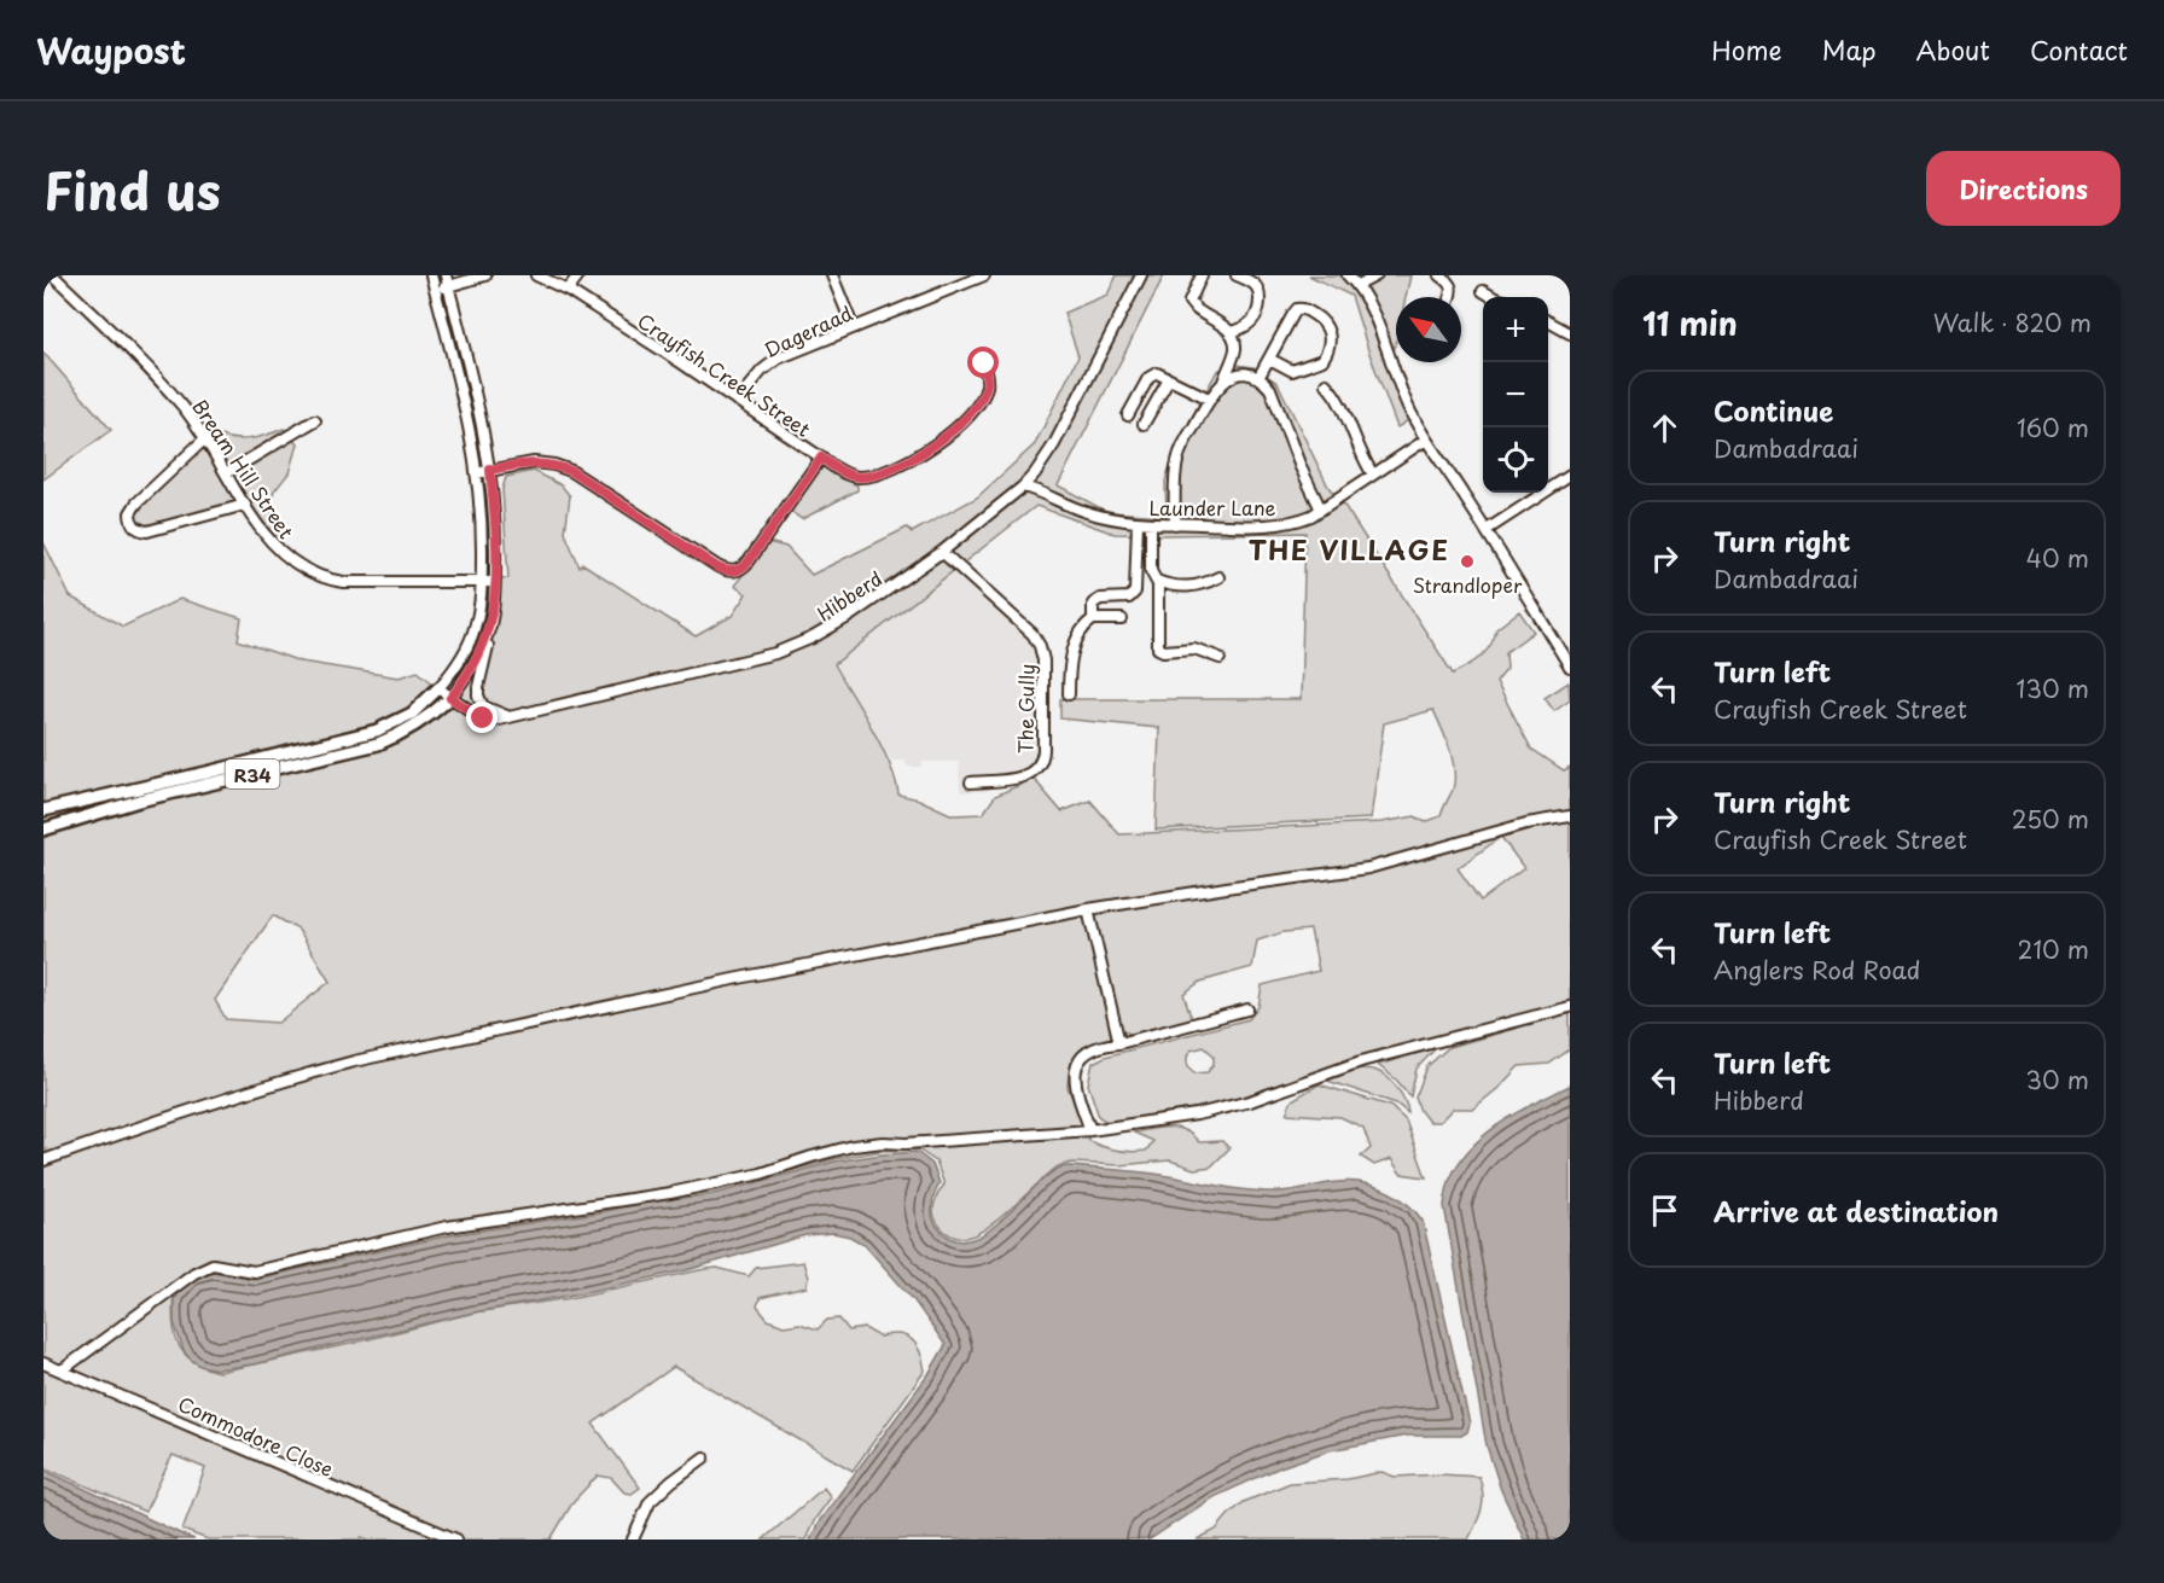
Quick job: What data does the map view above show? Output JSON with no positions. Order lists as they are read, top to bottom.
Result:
{
  "streets": {
    "main road": ["R34"],
    "street": [
      "Dageraad",
      "Crayfish Creek Street",
      "Bream Hill Street",
      "Launder Lane",
      "Hibberd",
      "The Gully",
      "Commodore Close"
    ]
  },
  "crossings": [
    ["Dageraad", "Crayfish Creek Street"],
    ["Launder Lane", "Hibberd"],
    ["Hibberd", "The Gully"],
    ["Hibberd", "R34"]
  ],
  "districts": ["THE VILLAGE"],
  "places": ["Strandloper"],
  "north": "top left",
  "page": {
    "header": "Waypost",
    "nav": [
      "Home",
      "Map",
      "About",
      "Contact"
    ],
    "title": "Find us",
    "buttons": "Directions",
    "heading": ["11 min", "Walk · 820 m"],
    "map_buttons": ["+", "−"],
    "list": [
      ["Continue", "Dambadraai", "160 m"],
      ["Turn right", "Dambadraai", "40 m"],
      ["Turn left", "Crayfish Creek Street", "130 m"],
      ["Turn right", "Crayfish Creek Street", "250 m"],
      ["Turn left", "Anglers Rod Road", "210 m"],
      ["Turn left", "Hibberd", "30 m"],
      "Arrive at destination"
    ]
  }
}
